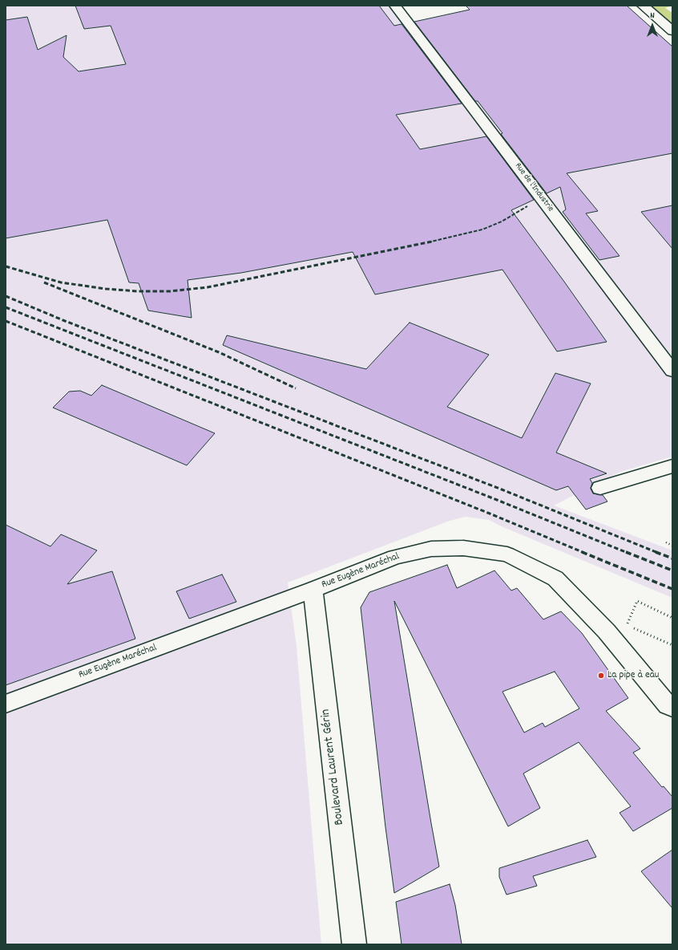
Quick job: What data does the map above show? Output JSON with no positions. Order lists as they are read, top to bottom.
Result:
{
  "streets": {
    "street": ["Rue de l'Industrie", "Rue Eugène Maréchal", "Boulevard Laurent Gérin"]
  },
  "crossings": [
    ["Rue Eugène Maréchal", "Boulevard Laurent Gérin"]
  ],
  "places": ["La pipe à eau"],
  "north": "top"
}
